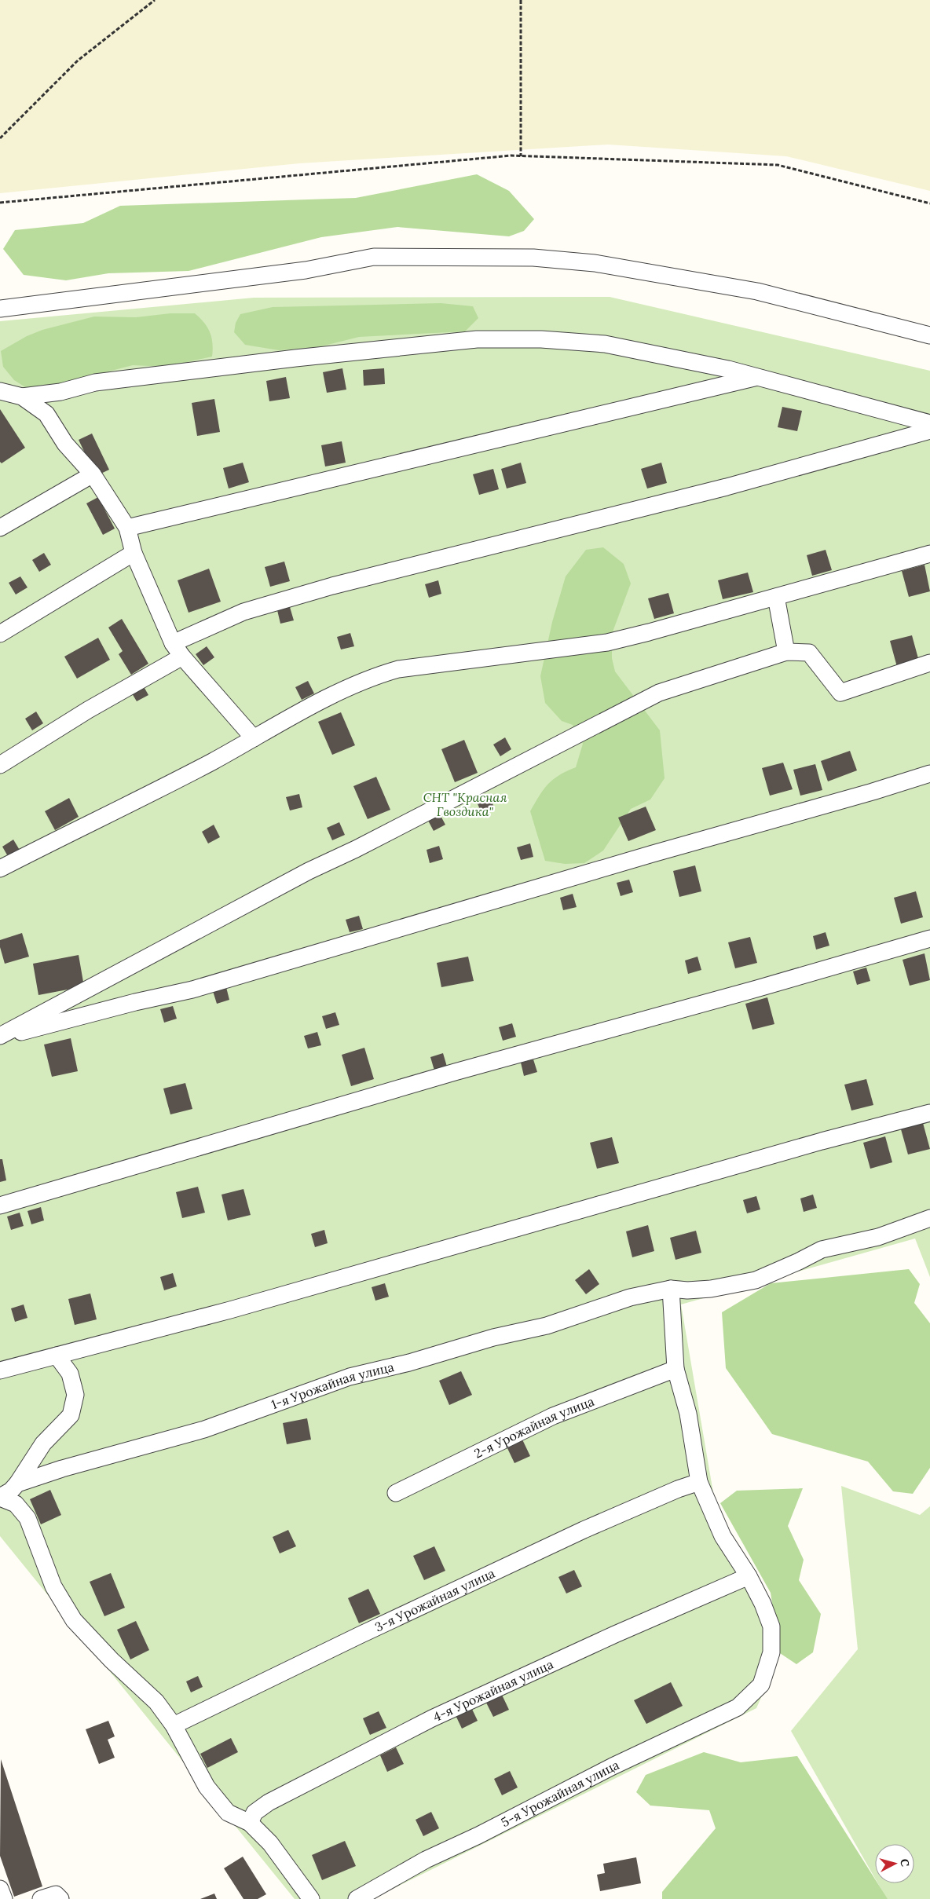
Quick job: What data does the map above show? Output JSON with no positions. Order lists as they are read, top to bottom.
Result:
{
  "streets": {
    "street": [
      "1-я Урожайная улица",
      "2-я Урожайная улица",
      "3-я Урожайная улица",
      "4-я Урожайная улица",
      "5-я Урожайная улица"
    ]
  },
  "crossings": [
    ["4-я Урожайная улица", "5-я Урожайная улица"]
  ],
  "parks": ["СНТ \"Красная Гвоздика\""],
  "north": "right"
}
